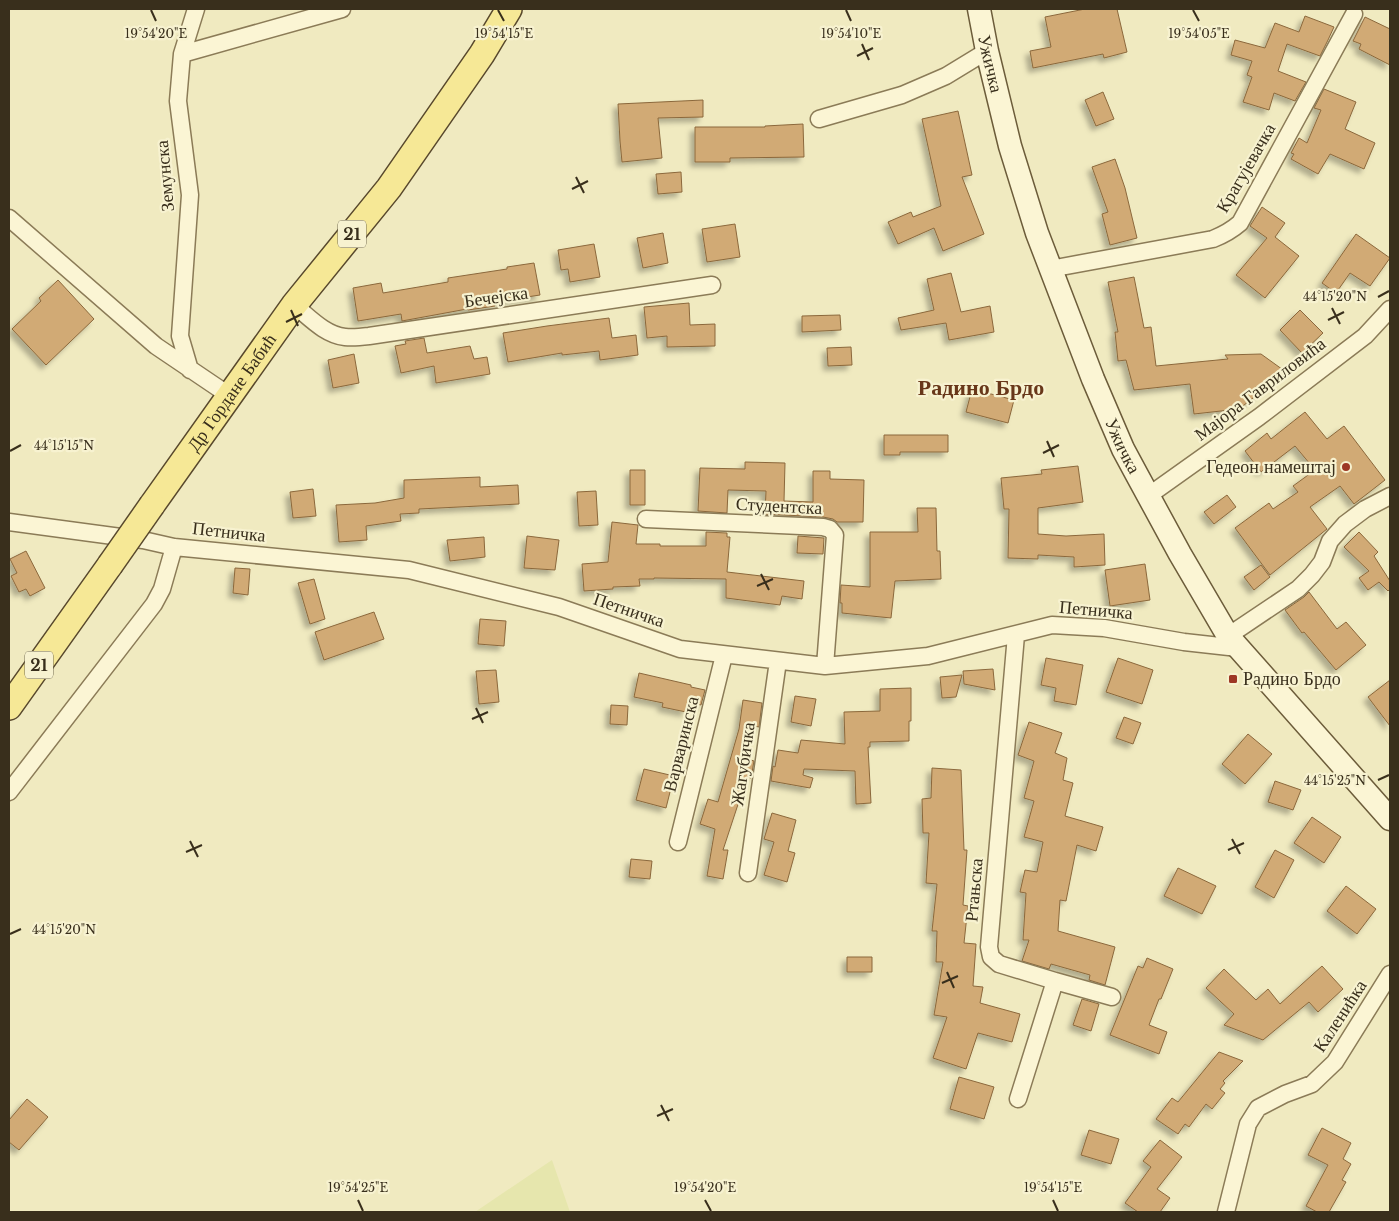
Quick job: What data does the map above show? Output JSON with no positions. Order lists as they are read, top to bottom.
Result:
{
  "streets": {
    "main road": ["Ужичка", "21", "Др Гордане Бабић"],
    "street": [
      "Крагујевачка",
      "Земунска",
      "Бечејска",
      "Мајора Гавриловића",
      "Студентска",
      "Петничка",
      "Варваринска",
      "Жагубичка",
      "Ртањска",
      "Каленићка"
    ]
  },
  "crossings": [
    ["Ужичка", "Крагујевачка"],
    ["Ужичка", "Мајора Гавриловића"],
    ["Ужичка", "Петничка"],
    ["Бечејска", "Др Гордане Бабић"],
    ["Студентска", "Петничка"],
    ["Петничка", "Варваринска"],
    ["Петничка", "Жагубичка"],
    ["Петничка", "Ртањска"]
  ],
  "districts": ["Радино Брдо"],
  "places": {
    "other": ["Гедеон намештај"],
    "transit": ["Радино Брдо"]
  },
  "coordinates": [
    "19°54'20\"E",
    "19°54'15\"E",
    "19°54'10\"E",
    "19°54'05\"E",
    "44°15'20\"N",
    "44°15'15\"N",
    "44°15'25\"N",
    "19°54'25\"E"
  ]
}
